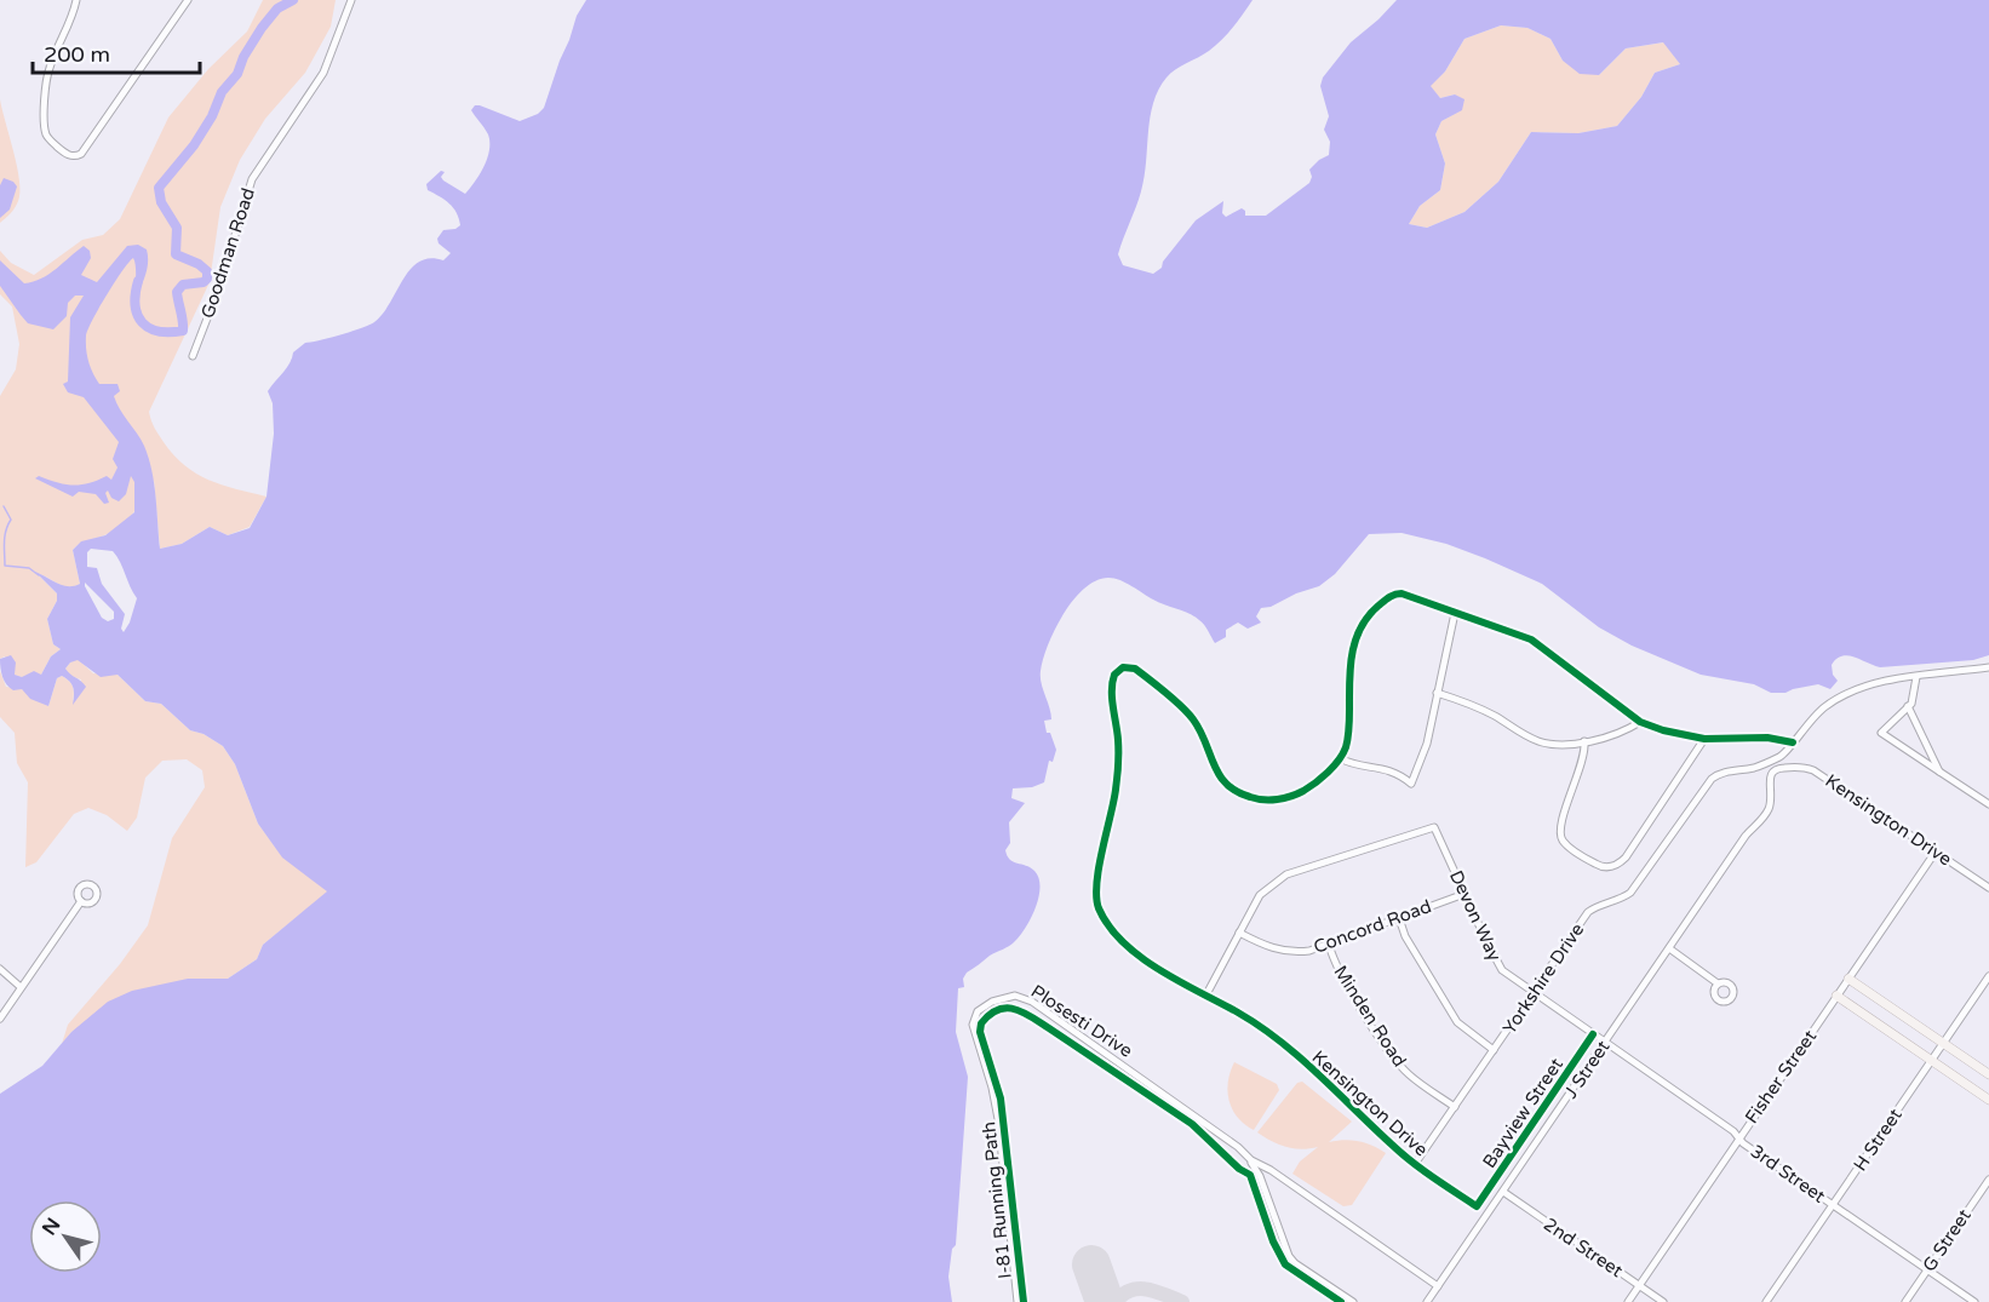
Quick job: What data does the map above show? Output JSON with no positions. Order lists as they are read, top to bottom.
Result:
{
  "streets": {
    "street": [
      "Goodman Road",
      "Kensington Drive",
      "Devon Way",
      "Concord Road",
      "Yorkshire Drive",
      "Minden Road",
      "Plosesti Drive",
      "J Street",
      "Fisher Street",
      "Bayview Street",
      "H Street",
      "3rd Street",
      "G Street",
      "2nd Street"
    ],
    "cycle path": ["I-81 Running Path"]
  },
  "crossings": [
    ["Kensington Drive", "Yorkshire Drive"],
    ["Kensington Drive", "J Street"],
    ["Kensington Drive", "Fisher Street"],
    ["Kensington Drive", "Bayview Street"],
    ["Devon Way", "Concord Road"],
    ["Devon Way", "Yorkshire Drive"],
    ["Devon Way", "3rd Street"],
    ["Concord Road", "Minden Road"],
    ["Yorkshire Drive", "Minden Road"],
    ["Yorkshire Drive", "3rd Street"],
    ["Plosesti Drive", "J Street"],
    ["J Street", "3rd Street"],
    ["J Street", "2nd Street"],
    ["Fisher Street", "3rd Street"],
    ["Fisher Street", "2nd Street"],
    ["Bayview Street", "3rd Street"],
    ["H Street", "3rd Street"],
    ["3rd Street", "G Street"]
  ],
  "scale_bar": "200 m",
  "north": "top left"
}
